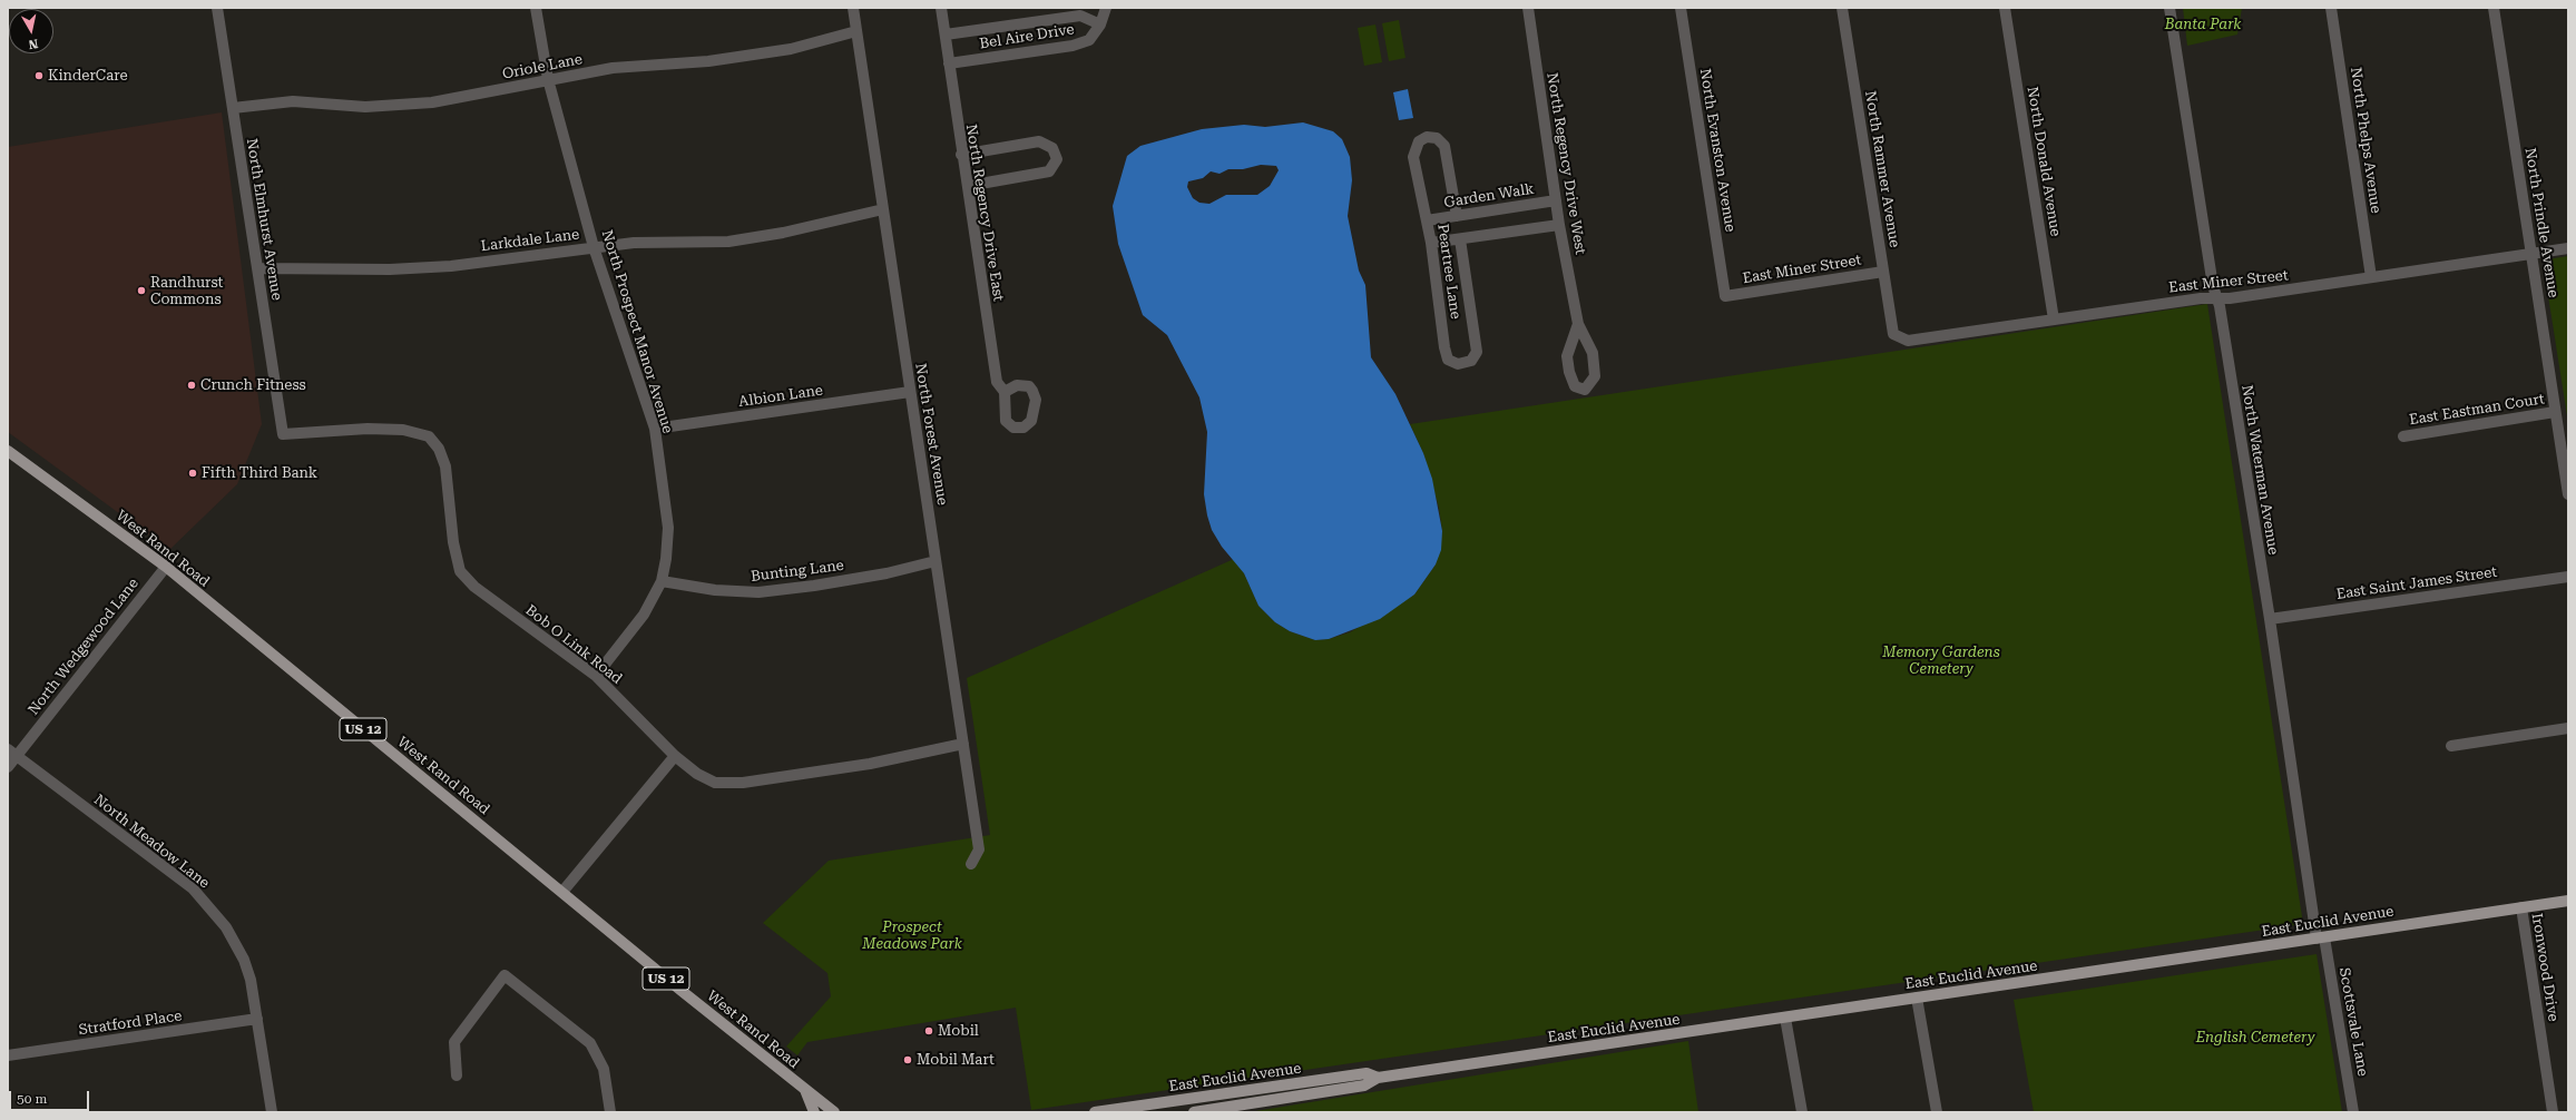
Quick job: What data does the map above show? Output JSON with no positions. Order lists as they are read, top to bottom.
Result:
{
  "streets": {
    "main road": ["West Rand Road", "US 12", "East Euclid Avenue"],
    "street": [
      "Bel Aire Drive",
      "Oriole Lane",
      "North Phelps Avenue",
      "North Evanston Avenue",
      "North Donald Avenue",
      "North Regency Drive West",
      "North Rammer Avenue",
      "Garden Walk",
      "North Regency Drive East",
      "North Elmhurst Avenue",
      "North Prindle Avenue",
      "Larkdale Lane",
      "East Miner Street",
      "Peartree Lane",
      "North Prospect Manor Avenue",
      "Albion Lane",
      "East Eastman Court",
      "North Forest Avenue",
      "North Waterman Avenue",
      "Bunting Lane",
      "East Saint James Street",
      "Bob O Link Road",
      "North Wedgewood Lane",
      "North Meadow Lane",
      "Ironwood Drive",
      "Scottsvale Lane",
      "Stratford Place"
    ]
  },
  "crossings": [
    ["Bel Aire Drive", "North Regency Drive East"],
    ["Oriole Lane", "North Elmhurst Avenue"],
    ["Oriole Lane", "North Prospect Manor Avenue"],
    ["Oriole Lane", "North Forest Avenue"],
    ["North Phelps Avenue", "East Miner Street"],
    ["North Evanston Avenue", "East Miner Street"],
    ["North Donald Avenue", "East Miner Street"],
    ["North Regency Drive West", "Garden Walk"],
    ["North Rammer Avenue", "East Miner Street"],
    ["Garden Walk", "Peartree Lane"],
    ["North Elmhurst Avenue", "Larkdale Lane"],
    ["North Elmhurst Avenue", "Bob O Link Road"],
    ["North Prindle Avenue", "East Miner Street"],
    ["North Prindle Avenue", "East Eastman Court"],
    ["Larkdale Lane", "North Prospect Manor Avenue"],
    ["Larkdale Lane", "North Forest Avenue"],
    ["East Miner Street", "North Waterman Avenue"],
    ["North Prospect Manor Avenue", "Albion Lane"],
    ["North Prospect Manor Avenue", "Bunting Lane"],
    ["North Prospect Manor Avenue", "Bob O Link Road"],
    ["Albion Lane", "North Forest Avenue"],
    ["North Forest Avenue", "Bunting Lane"],
    ["North Forest Avenue", "Bob O Link Road"],
    ["North Waterman Avenue", "East Saint James Street"],
    ["North Waterman Avenue", "East Euclid Avenue"],
    ["North Waterman Avenue", "Scottsvale Lane"],
    ["West Rand Road", "North Wedgewood Lane"],
    ["North Wedgewood Lane", "North Meadow Lane"],
    ["North Meadow Lane", "Stratford Place"],
    ["East Euclid Avenue", "Ironwood Drive"],
    ["East Euclid Avenue", "Scottsvale Lane"]
  ],
  "parks": [
    "Banta Park",
    "Memory Gardens Cemetery",
    "Prospect Meadows Park",
    "English Cemetery"
  ],
  "places": [
    "KinderCare",
    "Randhurst Commons",
    "Crunch Fitness",
    "Fifth Third Bank",
    "Mobil",
    "Mobil Mart"
  ],
  "scale_bar": "50 m",
  "north": "bottom"
}
